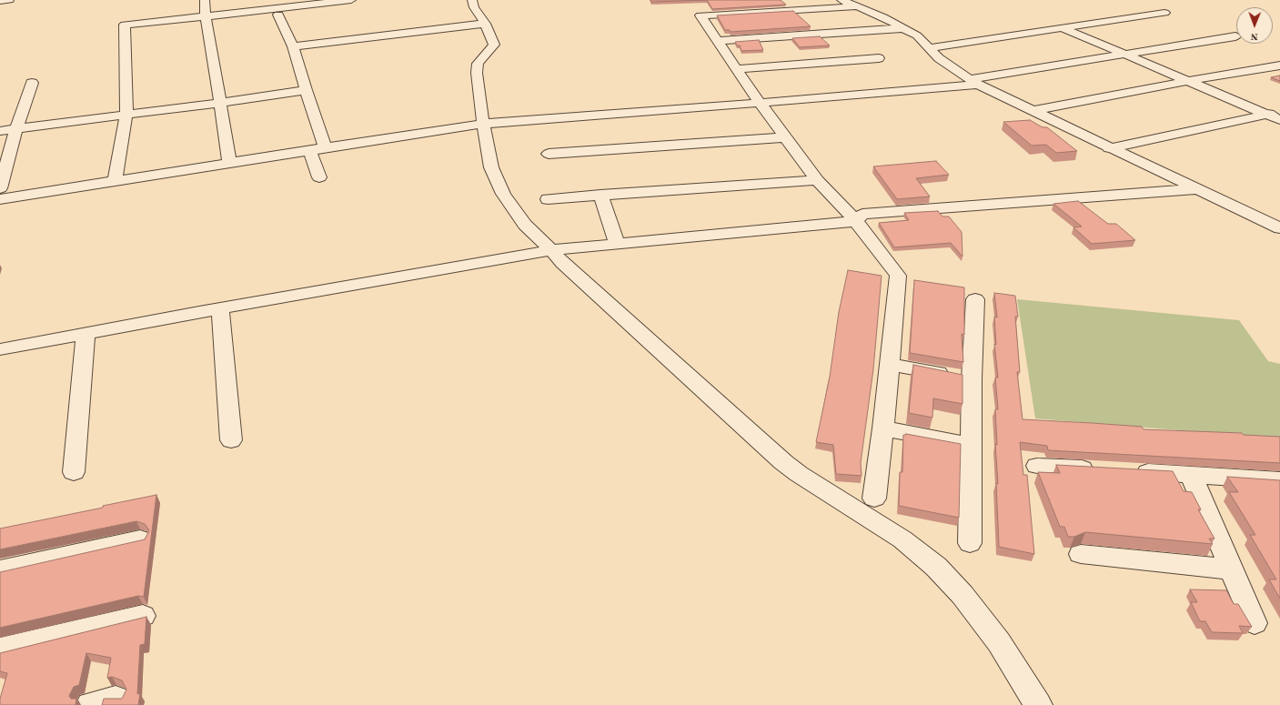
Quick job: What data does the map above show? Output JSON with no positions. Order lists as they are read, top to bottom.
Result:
{
  "north": "bottom"
}
